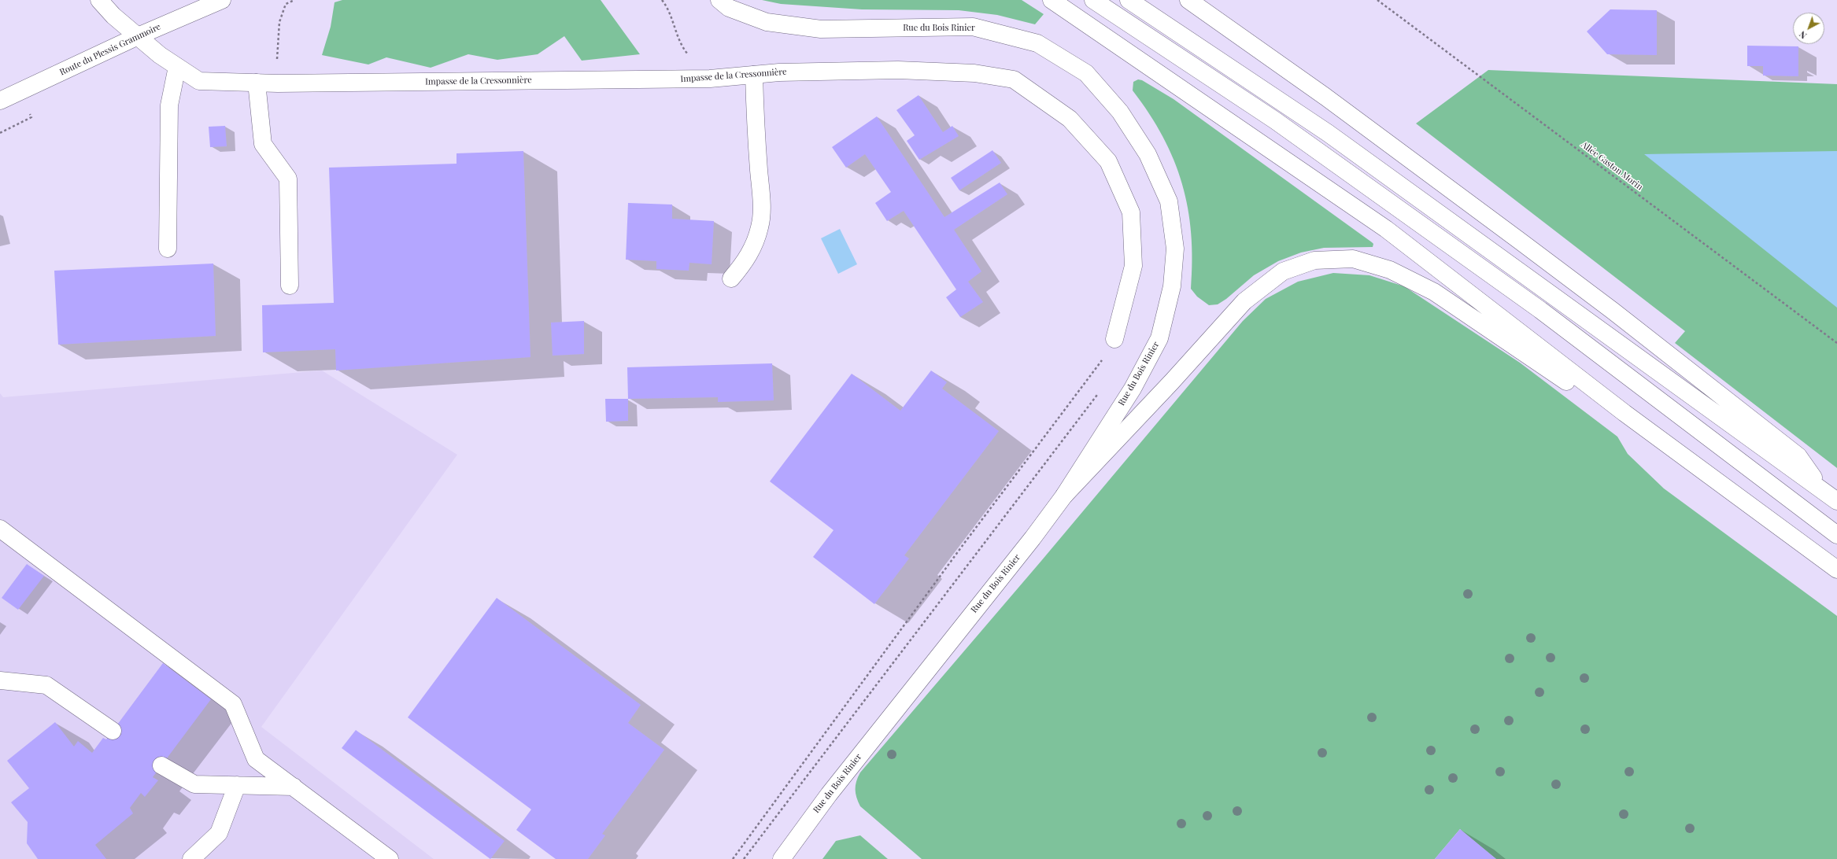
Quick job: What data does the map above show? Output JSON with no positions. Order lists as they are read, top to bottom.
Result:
{
  "streets": {
    "main road": ["Rue du Bois Rinier", "Route du Plessis Grammoire", "Impasse de la Cressonnière"],
    "path": ["Allée Gaston Morin"]
  },
  "crossings": [
    ["Route du Plessis Grammoire", "Impasse de la Cressonnière"]
  ],
  "north": "bottom left"
}
